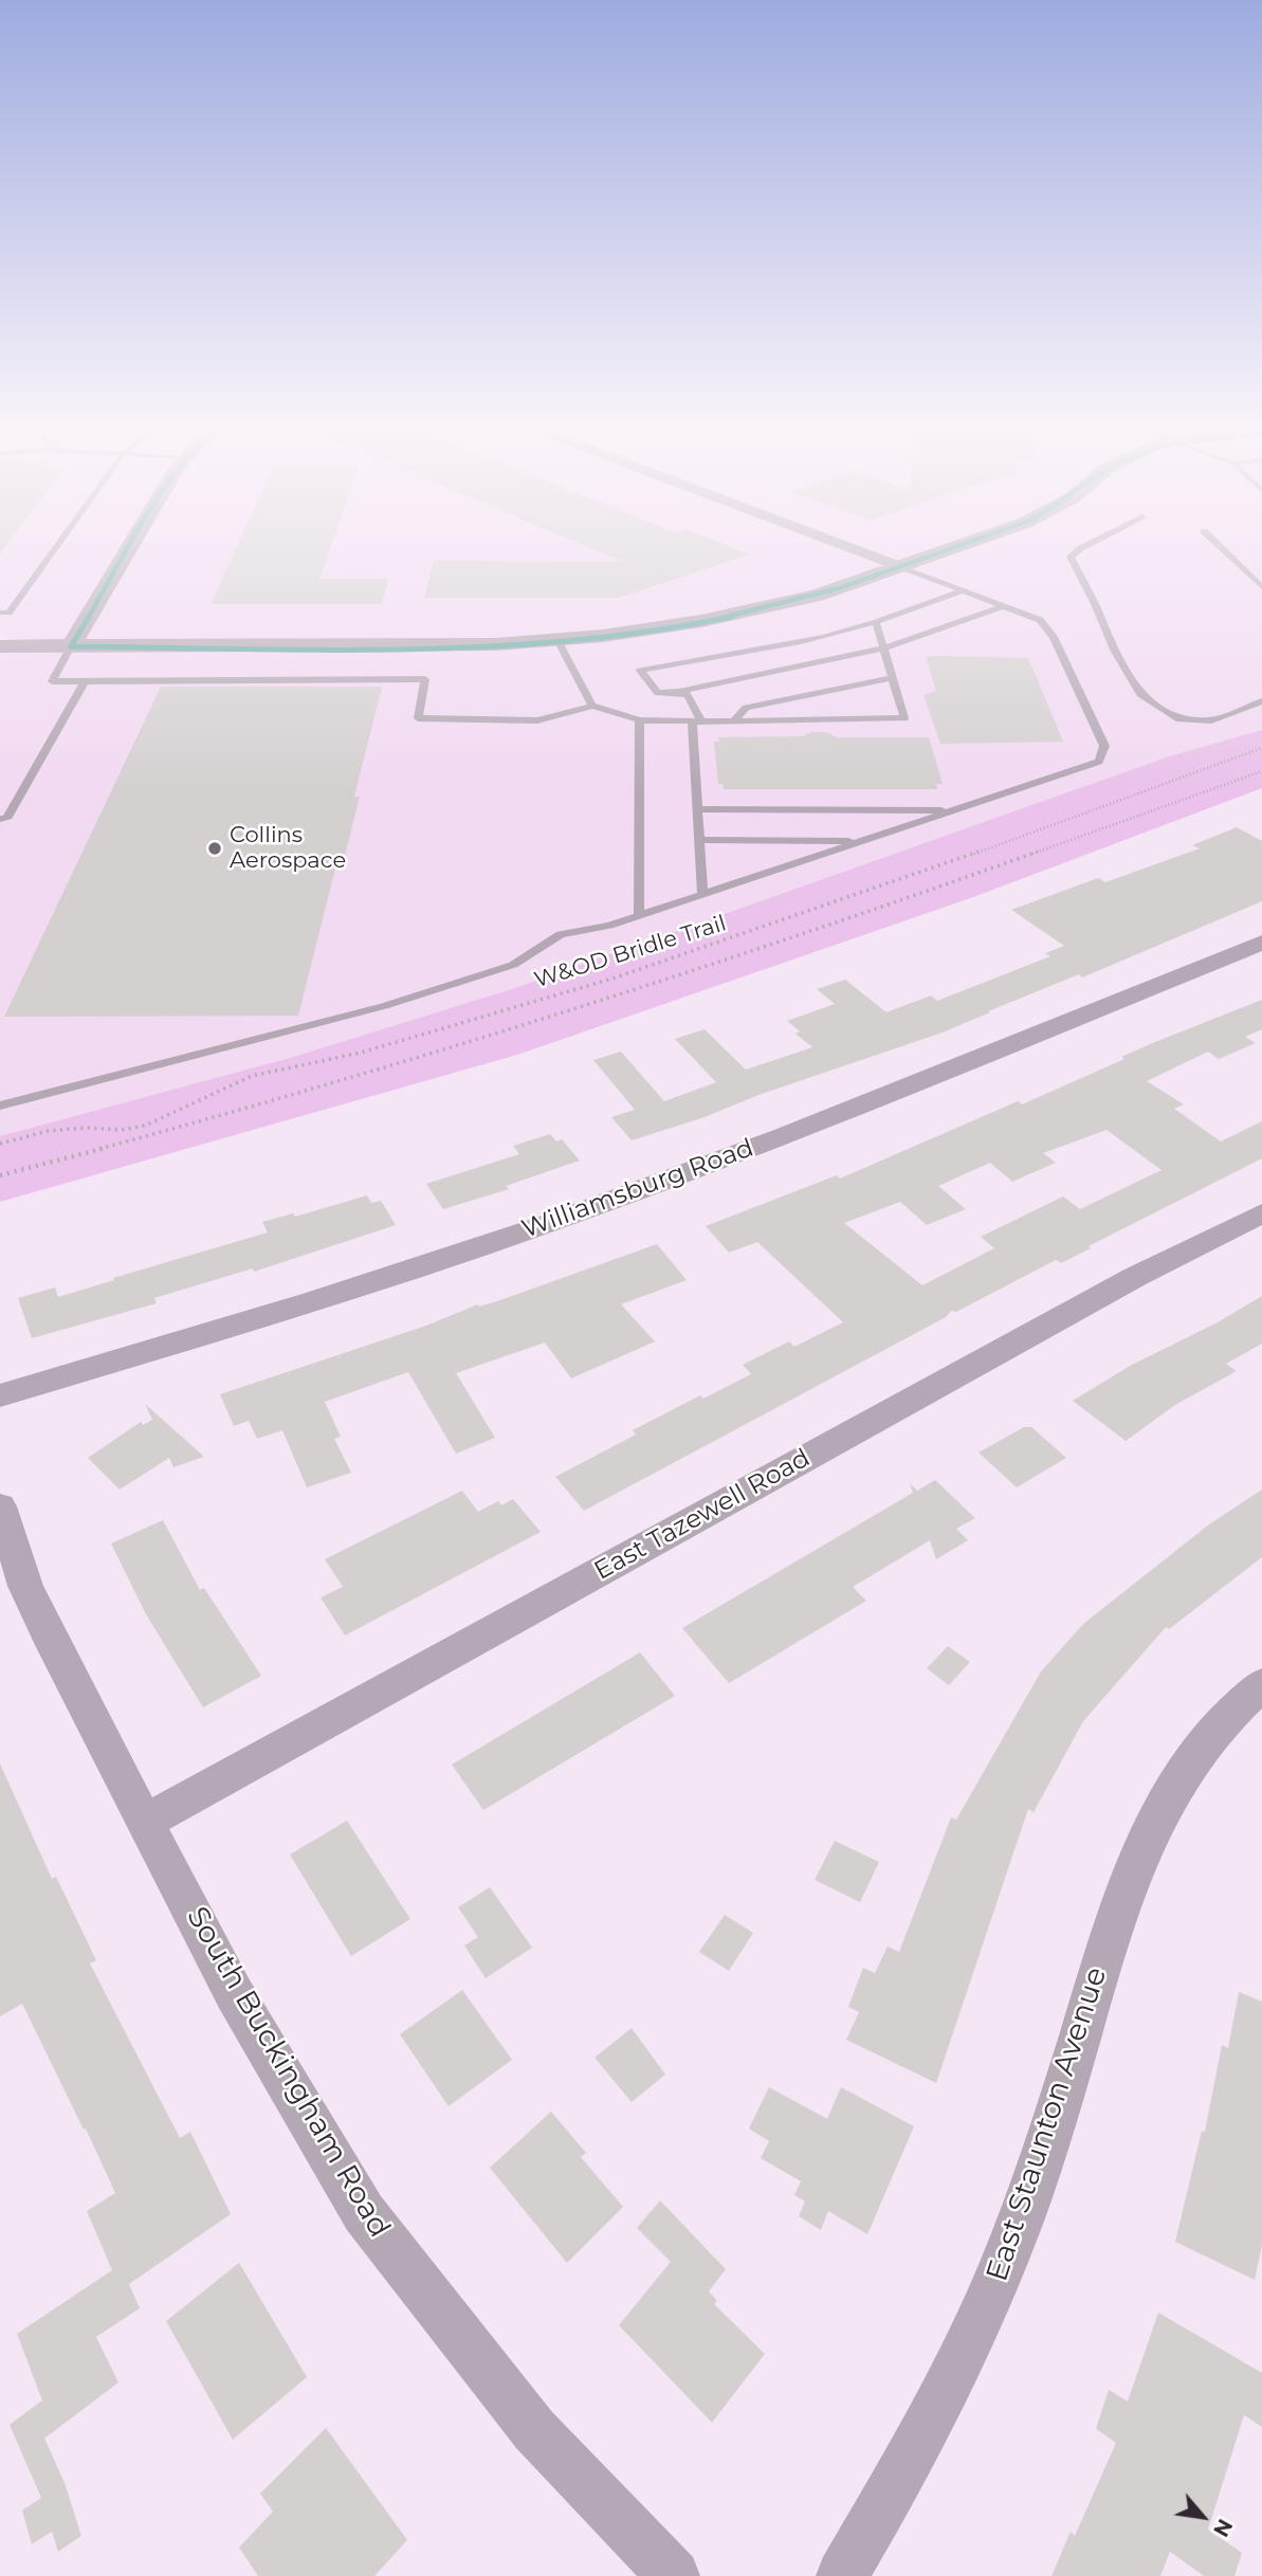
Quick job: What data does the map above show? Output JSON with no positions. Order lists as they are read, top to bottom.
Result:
{
  "streets": {
    "street": [
      "Williamsburg Road",
      "East Tazewell Road",
      "South Buckingham Road",
      "East Staunton Avenue"
    ],
    "path": ["W&OD Bridle Trail"]
  },
  "crossings": [
    ["East Tazewell Road", "South Buckingham Road"]
  ],
  "places": ["Collins Aerospace"],
  "north": "bottom right"
}
